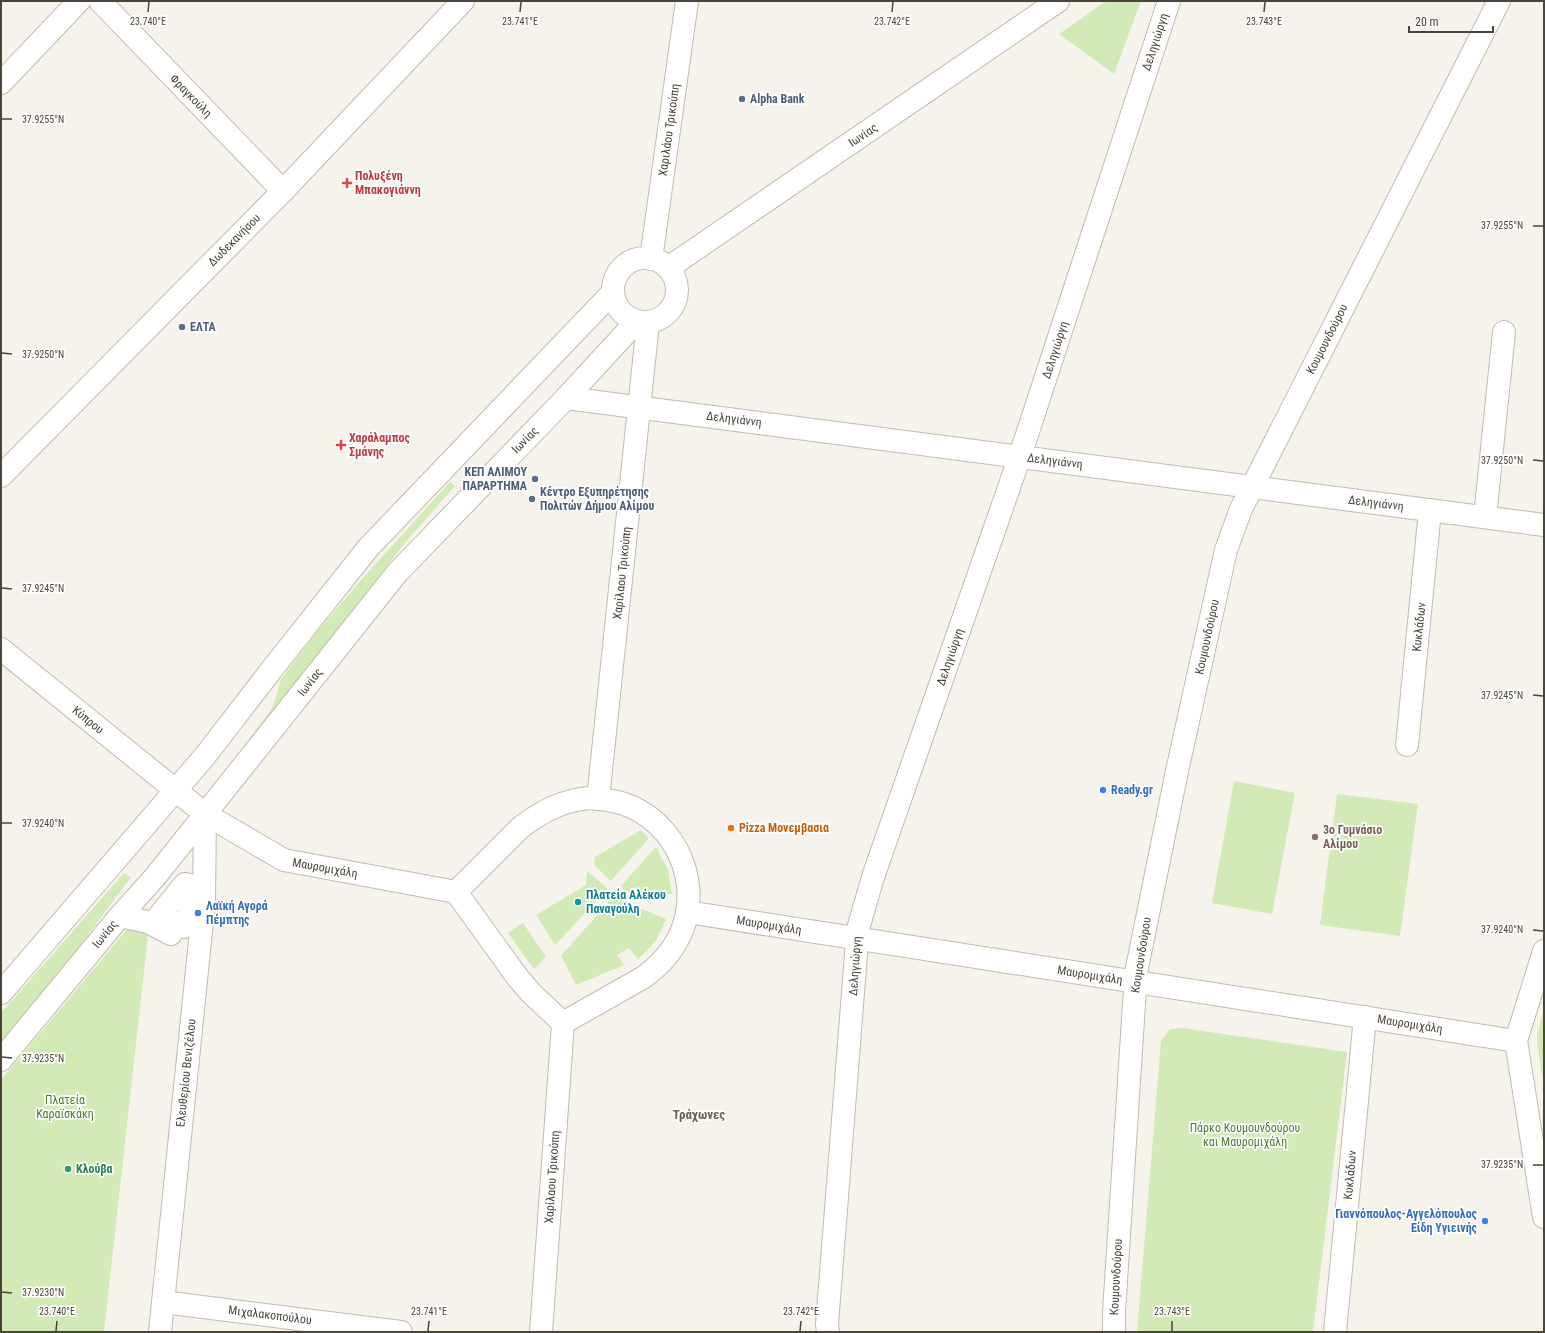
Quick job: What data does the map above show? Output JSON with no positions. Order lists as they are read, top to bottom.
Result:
{
  "streets": {
    "street": [
      "Δεληγιώργη",
      "Φραγκούλη",
      "Χαριλάου Τρικούπη",
      "Ιωνίας",
      "Δωδεκανήσου",
      "Κουμουνδούρου",
      "Δεληγιάννη",
      "Χαρίλαου Τρικούπη",
      "Κυκλάδων",
      "Κύπρου",
      "Μαυρομιχάλη",
      "Ελευθερίου Βενιζέλου",
      "Μιχαλακοπούλου"
    ]
  },
  "crossings": [
    ["Δεληγιώργη", "Δεληγιάννη"],
    ["Δεληγιώργη", "Μαυρομιχάλη"],
    ["Φραγκούλη", "Δωδεκανήσου"],
    ["Χαριλάου Τρικούπη", "Ιωνίας"],
    ["Χαριλάου Τρικούπη", "Χαρίλαου Τρικούπη"],
    ["Ιωνίας", "Δεληγιάννη"],
    ["Ιωνίας", "Χαρίλαου Τρικούπη"],
    ["Ιωνίας", "Κύπρου"],
    ["Ιωνίας", "Μαυρομιχάλη"],
    ["Ιωνίας", "Ελευθερίου Βενιζέλου"],
    ["Κουμουνδούρου", "Δεληγιάννη"],
    ["Κουμουνδούρου", "Μαυρομιχάλη"],
    ["Δεληγιάννη", "Χαρίλαου Τρικούπη"],
    ["Δεληγιάννη", "Κυκλάδων"],
    ["Κυκλάδων", "Μαυρομιχάλη"],
    ["Κύπρου", "Μαυρομιχάλη"],
    ["Κύπρου", "Ελευθερίου Βενιζέλου"],
    ["Μαυρομιχάλη", "Ελευθερίου Βενιζέλου"],
    ["Ελευθερίου Βενιζέλου", "Μιχαλακοπούλου"]
  ],
  "districts": ["Τράχωνες"],
  "parks": ["Πλατεία Καραϊσκάκη", "Πάρκο Κουμουνδούρου και Μαυρομιχάλη"],
  "places": {
    "other": [
      "Alpha Bank",
      "ΕΛΤΑ",
      "ΚΕΠ ΑΛΙΜΟΥ ΠΑΡΑΡΤΗΜΑ",
      "Κέντρο Εξυπηρέτησης Πολιτών Δήμου Αλίμου",
      "Ready.gr",
      "Pizza Μονεμβασια",
      "3ο Γυμνάσιο Αλίμου",
      "Πλατεία Αλέκου Παναγούλη",
      "Λαϊκή Αγορά Πέμπτης",
      "Κλούβα",
      "Γιαννόπουλος-Αγγελόπουλος Είδη Υγιεινής"
    ],
    "health": ["Πολυξένη Μπακογιάννη", "Χαράλαμπος Σμάνης"]
  },
  "scale_bar": "20 m",
  "coordinates": [
    "23.740°E",
    "23.741°E",
    "23.742°E",
    "23.743°E",
    "37.9255°N",
    "37.9250°N",
    "37.9245°N",
    "37.9240°N",
    "37.9235°N",
    "37.9230°N"
  ]
}
